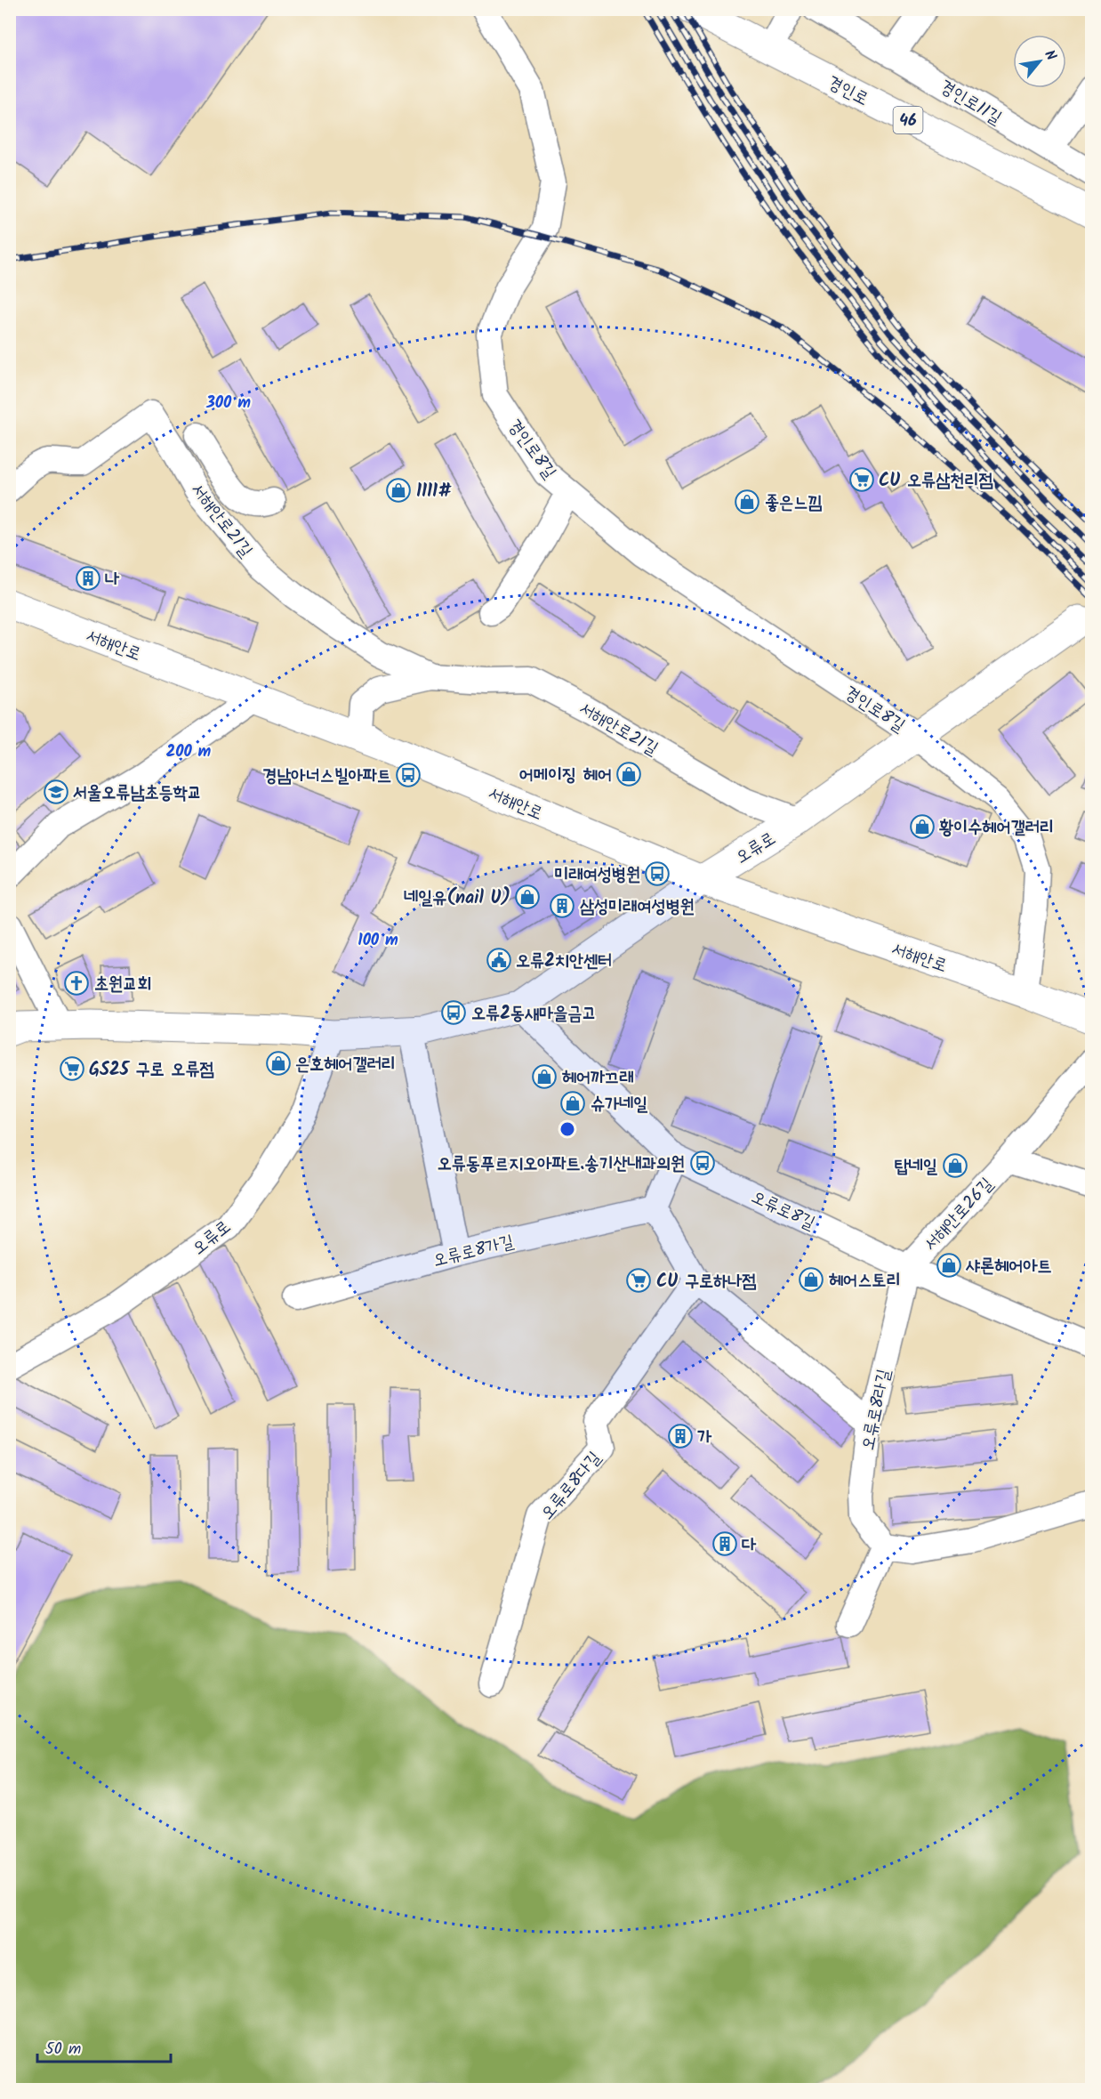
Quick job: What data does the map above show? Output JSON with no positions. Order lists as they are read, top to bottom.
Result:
{
  "streets": {
    "main road": [
      "경인로",
      "46",
      "서해안로",
      "오류로"
    ],
    "street": [
      "경인로11길",
      "경인로8길",
      "서해안로21길",
      "오류로8길",
      "서해안로26길",
      "오류로8가길",
      "오류로8라길",
      "오류로8다길"
    ]
  },
  "crossings": [
    ["경인로8길", "오류로"],
    ["서해안로21길", "서해안로"],
    ["서해안로21길", "오류로"],
    ["서해안로", "오류로"],
    ["오류로", "오류로8길"],
    ["오류로8길", "서해안로26길"],
    ["오류로8길", "오류로8라길"],
    ["서해안로26길", "오류로8라길"]
  ],
  "places": {
    "supermarket": ["CU 오류삼천리점", "GS25 구로 오류점", "CU 구로하나점"],
    "shop": [
      "1111#",
      "좋은느낌",
      "어메이징 헤어",
      "황이수헤어갤러리",
      "네일유(nail U)",
      "은호헤어갤러리",
      "헤어까끄래",
      "슈가네일",
      "탑네일",
      "샤론헤어아트",
      "헤어스토리"
    ],
    "building": [
      "나",
      "삼성미래여성병원",
      "가",
      "다"
    ],
    "bus stop": [
      "경남아너스빌아파트",
      "미래여성병원",
      "오류2동새마을금고",
      "오류동푸르지오아파트.송기산내과의원"
    ],
    "school or university": ["서울오류남초등학교"],
    "public building": ["오류2치안센터"],
    "church": ["초원교회"]
  },
  "scale_bar": "50 m",
  "north": "top right",
  "rings": ["300 m", "200 m", "100 m"]
}
